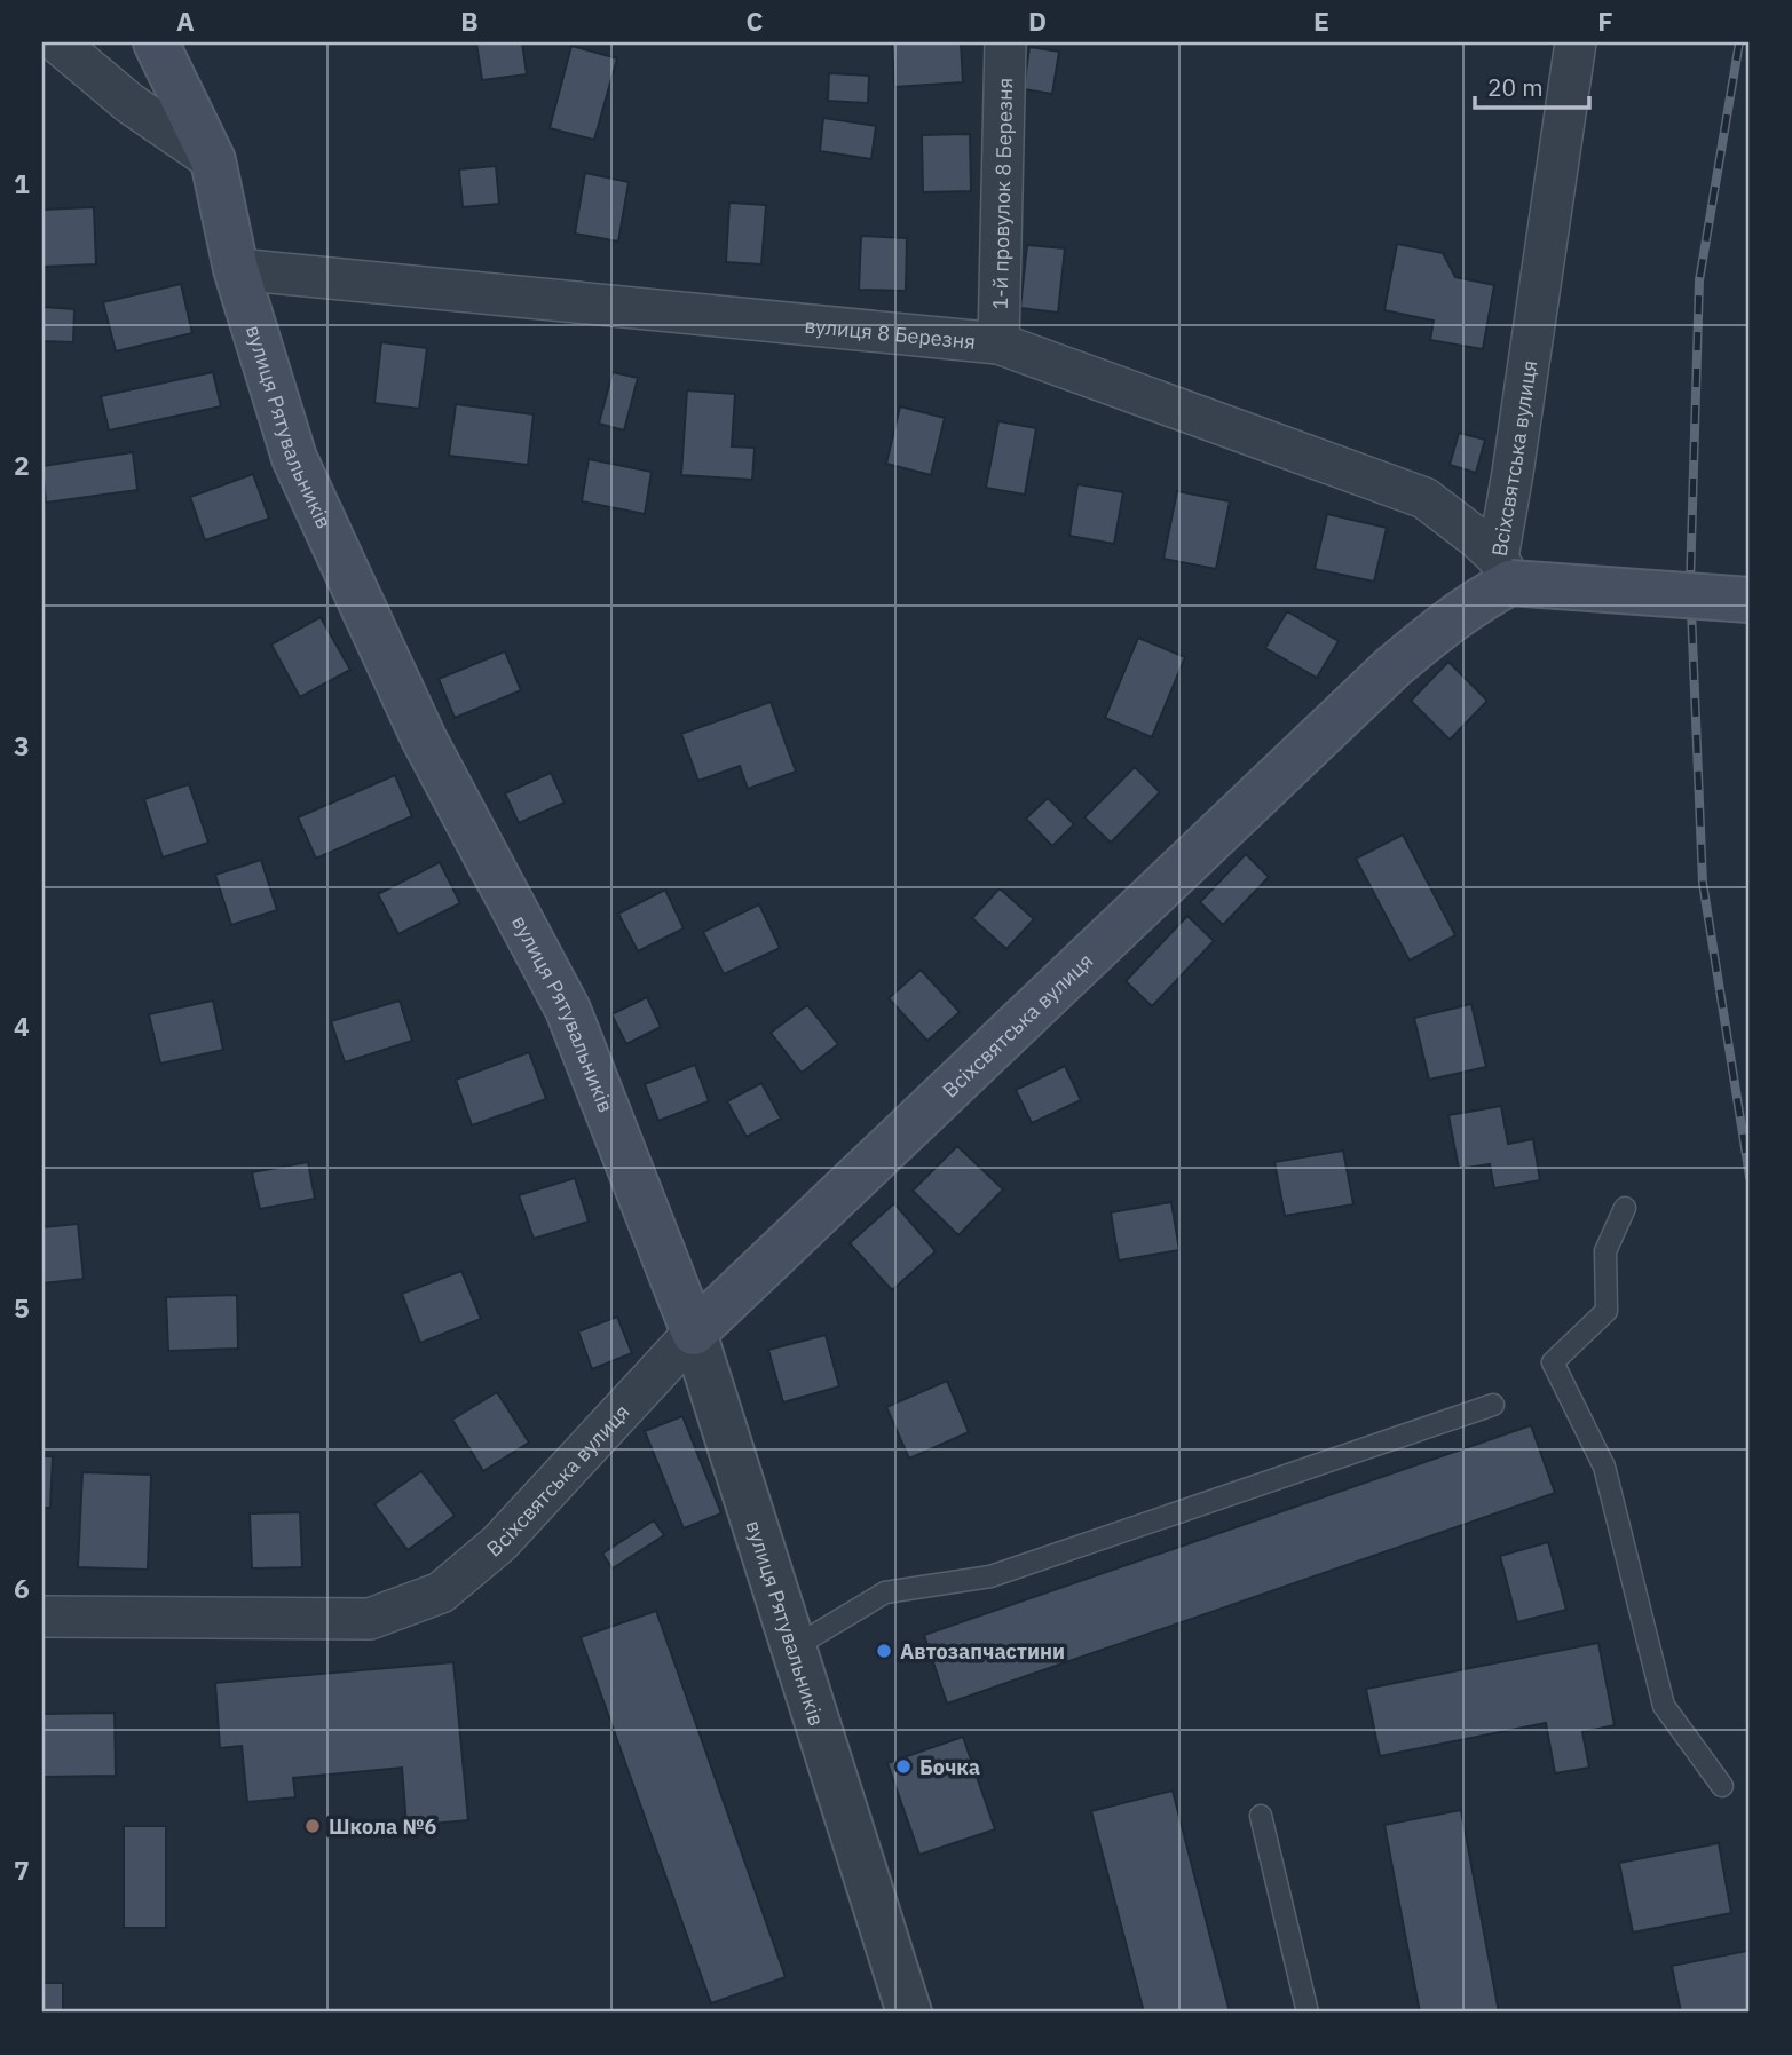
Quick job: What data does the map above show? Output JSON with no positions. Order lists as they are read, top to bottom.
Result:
{
  "streets": {
    "main road": ["вулиця Рятувальників", "Всіхсвятська вулиця"],
    "street": ["1-й провулок 8 Березня", "вулиця 8 Березня"]
  },
  "crossings": [
    ["1-й провулок 8 Березня", "вулиця 8 Березня"],
    ["вулиця 8 Березня", "вулиця Рятувальників"],
    ["вулиця 8 Березня", "Всіхсвятська вулиця"],
    ["вулиця Рятувальників", "Всіхсвятська вулиця"]
  ],
  "places": ["Автозапчастини", "Бочка", "Школа №6"],
  "scale_bar": "20 m",
  "grid": {
    "columns": [
      "A",
      "B",
      "C",
      "D",
      "E",
      "F"
    ],
    "rows": [
      "1",
      "2",
      "3",
      "4",
      "5",
      "6",
      "7"
    ]
  }
}
